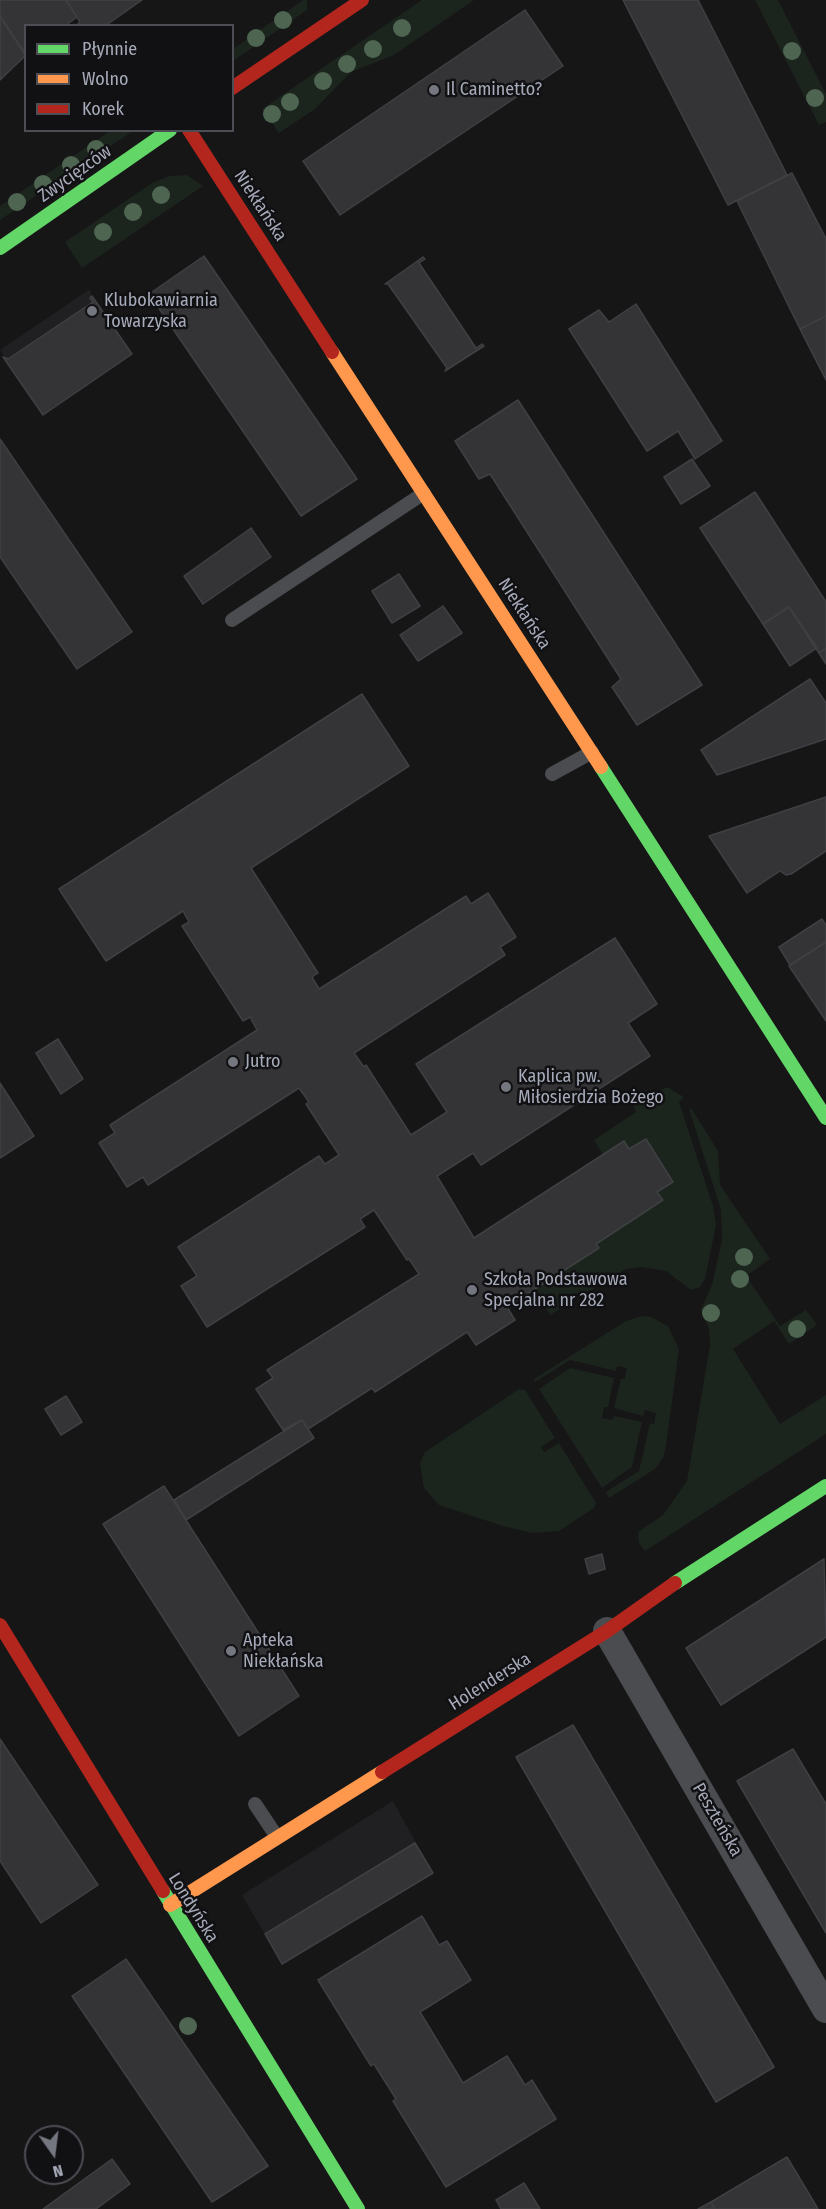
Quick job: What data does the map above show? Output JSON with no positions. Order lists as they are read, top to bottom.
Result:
{
  "streets": {
    "street": [
      "Zwycięzców",
      "Niekłańska",
      "Holenderska",
      "Peszteńska",
      "Londyńska"
    ]
  },
  "crossings": [
    ["Holenderska", "Peszteńska"],
    ["Holenderska", "Londyńska"]
  ],
  "places": [
    "Il Caminetto?",
    "Klubokawiarnia Towarzyska",
    "Jutro",
    "Kaplica pw. Miłosierdzia Bożego",
    "Szkoła Podstawowa Specjalna nr 282",
    "Apteka Niekłańska"
  ],
  "legend": ["Płynnie", "Wolno", "Korek"],
  "north": "bottom"
}
